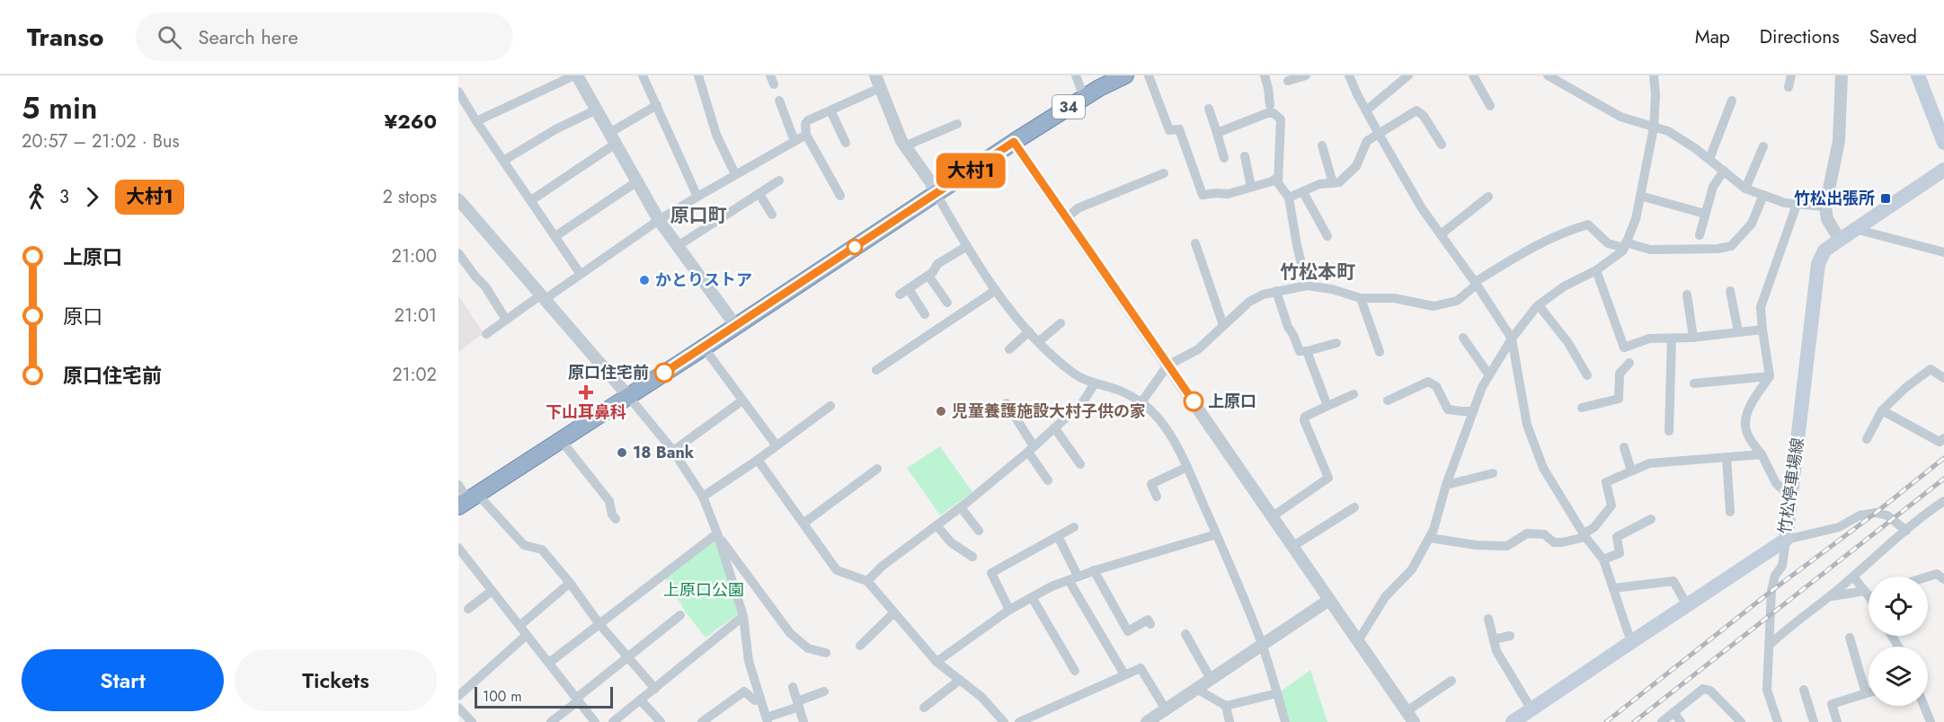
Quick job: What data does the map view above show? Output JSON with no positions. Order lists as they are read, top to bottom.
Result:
{
  "streets": {
    "highway": ["34"],
    "main road": ["竹松停車場線"]
  },
  "districts": ["原口町", "竹松本町"],
  "parks": ["上原口公園"],
  "places": {
    "transit": ["竹松出張所"],
    "other": [
      "かとりストア",
      "原口住宅前",
      "上原口",
      "児童養護施設大村子供の家",
      "18 Bank"
    ],
    "health": ["下山耳鼻科"]
  },
  "lines": ["bus line 大村1"],
  "scale_bar": "100 m",
  "page": {
    "header": "Transo",
    "search": "Search here",
    "nav": ["Map", "Directions", "Saved"],
    "heading": ["5 min", "20:57 – 21:02 · Bus", "¥260"],
    "on_map": "大村1",
    "legs": ["3", "大村1", "2 stops"],
    "list": [
      {
        "name": "上原口",
        "value": "21:00"
      },
      {
        "name": "原口",
        "value": "21:01"
      },
      {
        "name": "原口住宅前",
        "value": "21:02"
      }
    ],
    "buttons": ["Start", "Tickets"],
    "scale": "100 m"
  }
}
